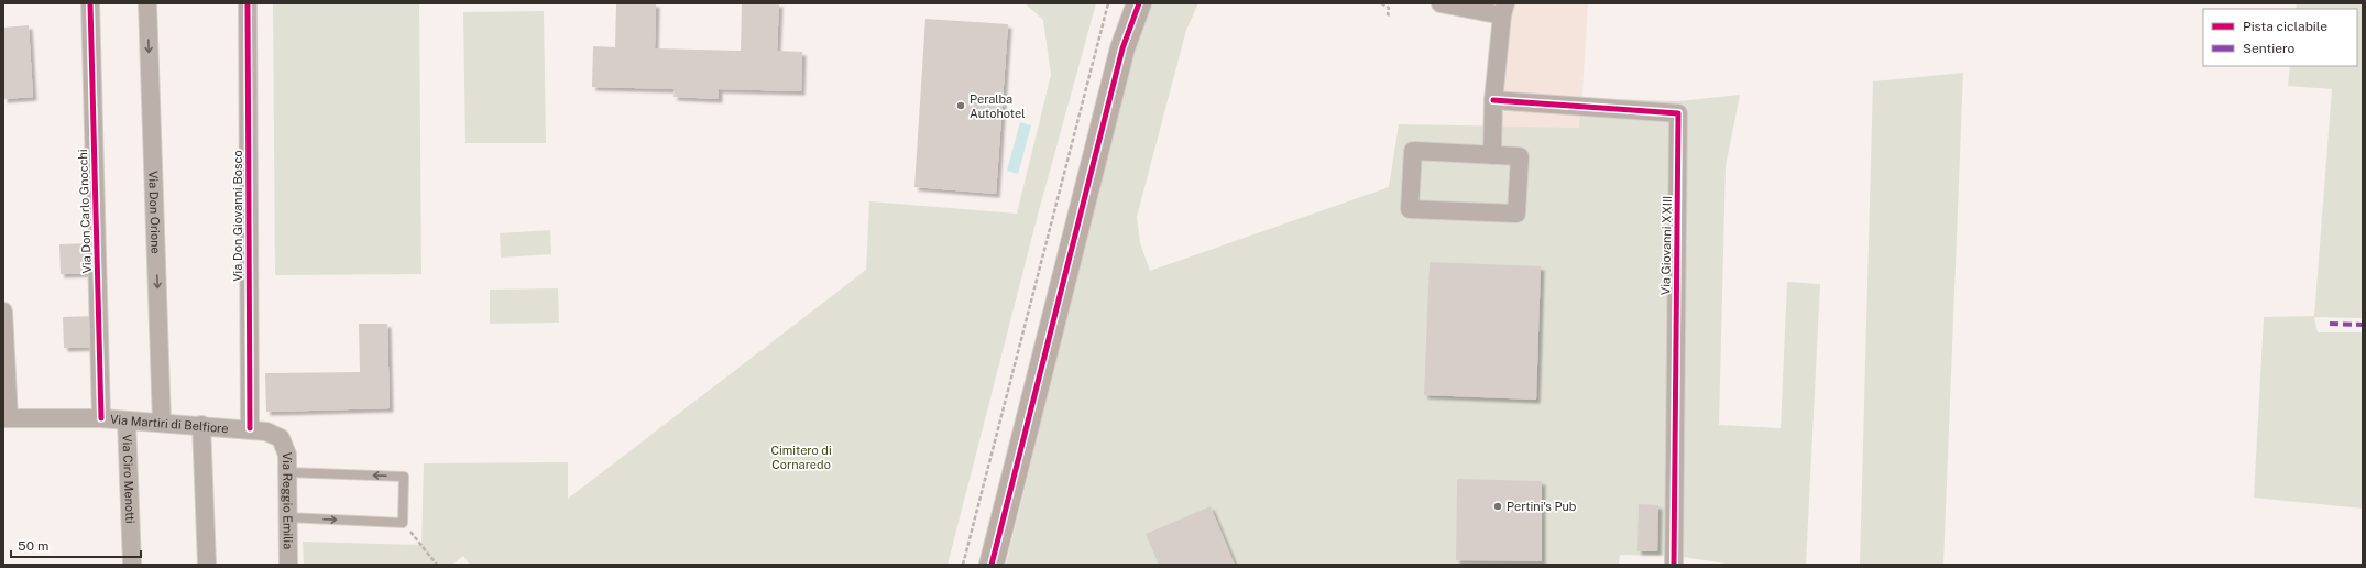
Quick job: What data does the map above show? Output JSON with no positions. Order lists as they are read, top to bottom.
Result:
{
  "streets": {
    "street": [
      "Via Don Carlo Gnocchi",
      "Via Don Orione",
      "Via Don Giovanni Bosco",
      "Via Giovanni XXIII",
      "Via Martiri di Belfiore",
      "Via Ciro Menotti",
      "Via Reggio Emilia"
    ]
  },
  "crossings": [
    ["Via Don Carlo Gnocchi", "Via Martiri di Belfiore"],
    ["Via Don Orione", "Via Martiri di Belfiore"],
    ["Via Don Giovanni Bosco", "Via Martiri di Belfiore"],
    ["Via Martiri di Belfiore", "Via Ciro Menotti"],
    ["Via Martiri di Belfiore", "Via Reggio Emilia"]
  ],
  "one_way": ["Via Don Orione"],
  "parks": ["Cimitero di Cornaredo"],
  "places": ["Peralba Autohotel", "Pertini's Pub"],
  "legend": ["Pista ciclabile", "Sentiero"],
  "scale_bar": "50 m"
}
